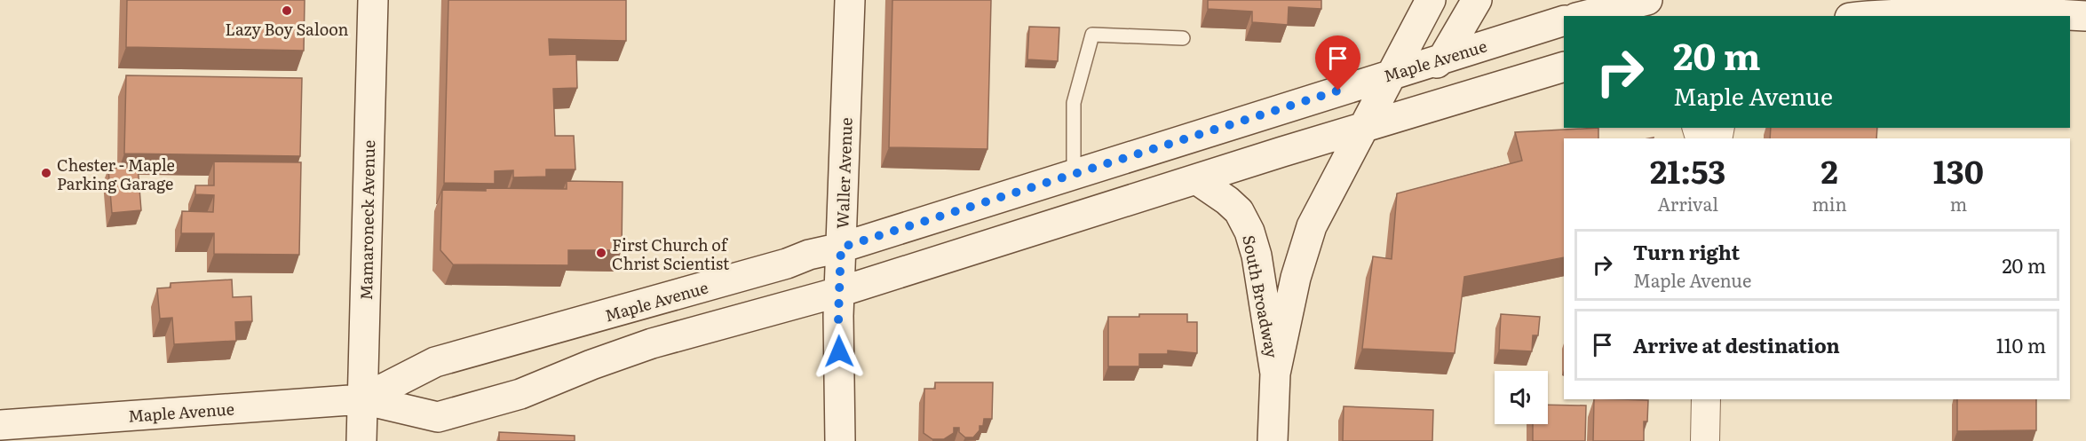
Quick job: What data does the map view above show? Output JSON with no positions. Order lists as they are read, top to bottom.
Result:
{
  "streets": {
    "main road": [
      "Maple Avenue",
      "Waller Avenue",
      "Mamaroneck Avenue",
      "South Broadway"
    ]
  },
  "crossings": [
    ["Maple Avenue", "Waller Avenue"],
    ["Maple Avenue", "Mamaroneck Avenue"],
    ["Maple Avenue", "South Broadway"]
  ],
  "places": ["Lazy Boy Saloon", "Chester - Maple Parking Garage", "First Church of Christ Scientist"],
  "page": {
    "turn": ["20 m", "Maple Avenue"],
    "eta": [
      "21:53",
      "Arrival",
      "2",
      "min",
      "130",
      "m"
    ],
    "list": [
      {
        "name": "Turn right",
        "note": "Maple Avenue",
        "value": "20 m"
      },
      {
        "name": "Arrive at destination",
        "value": "110 m"
      }
    ]
  }
}
